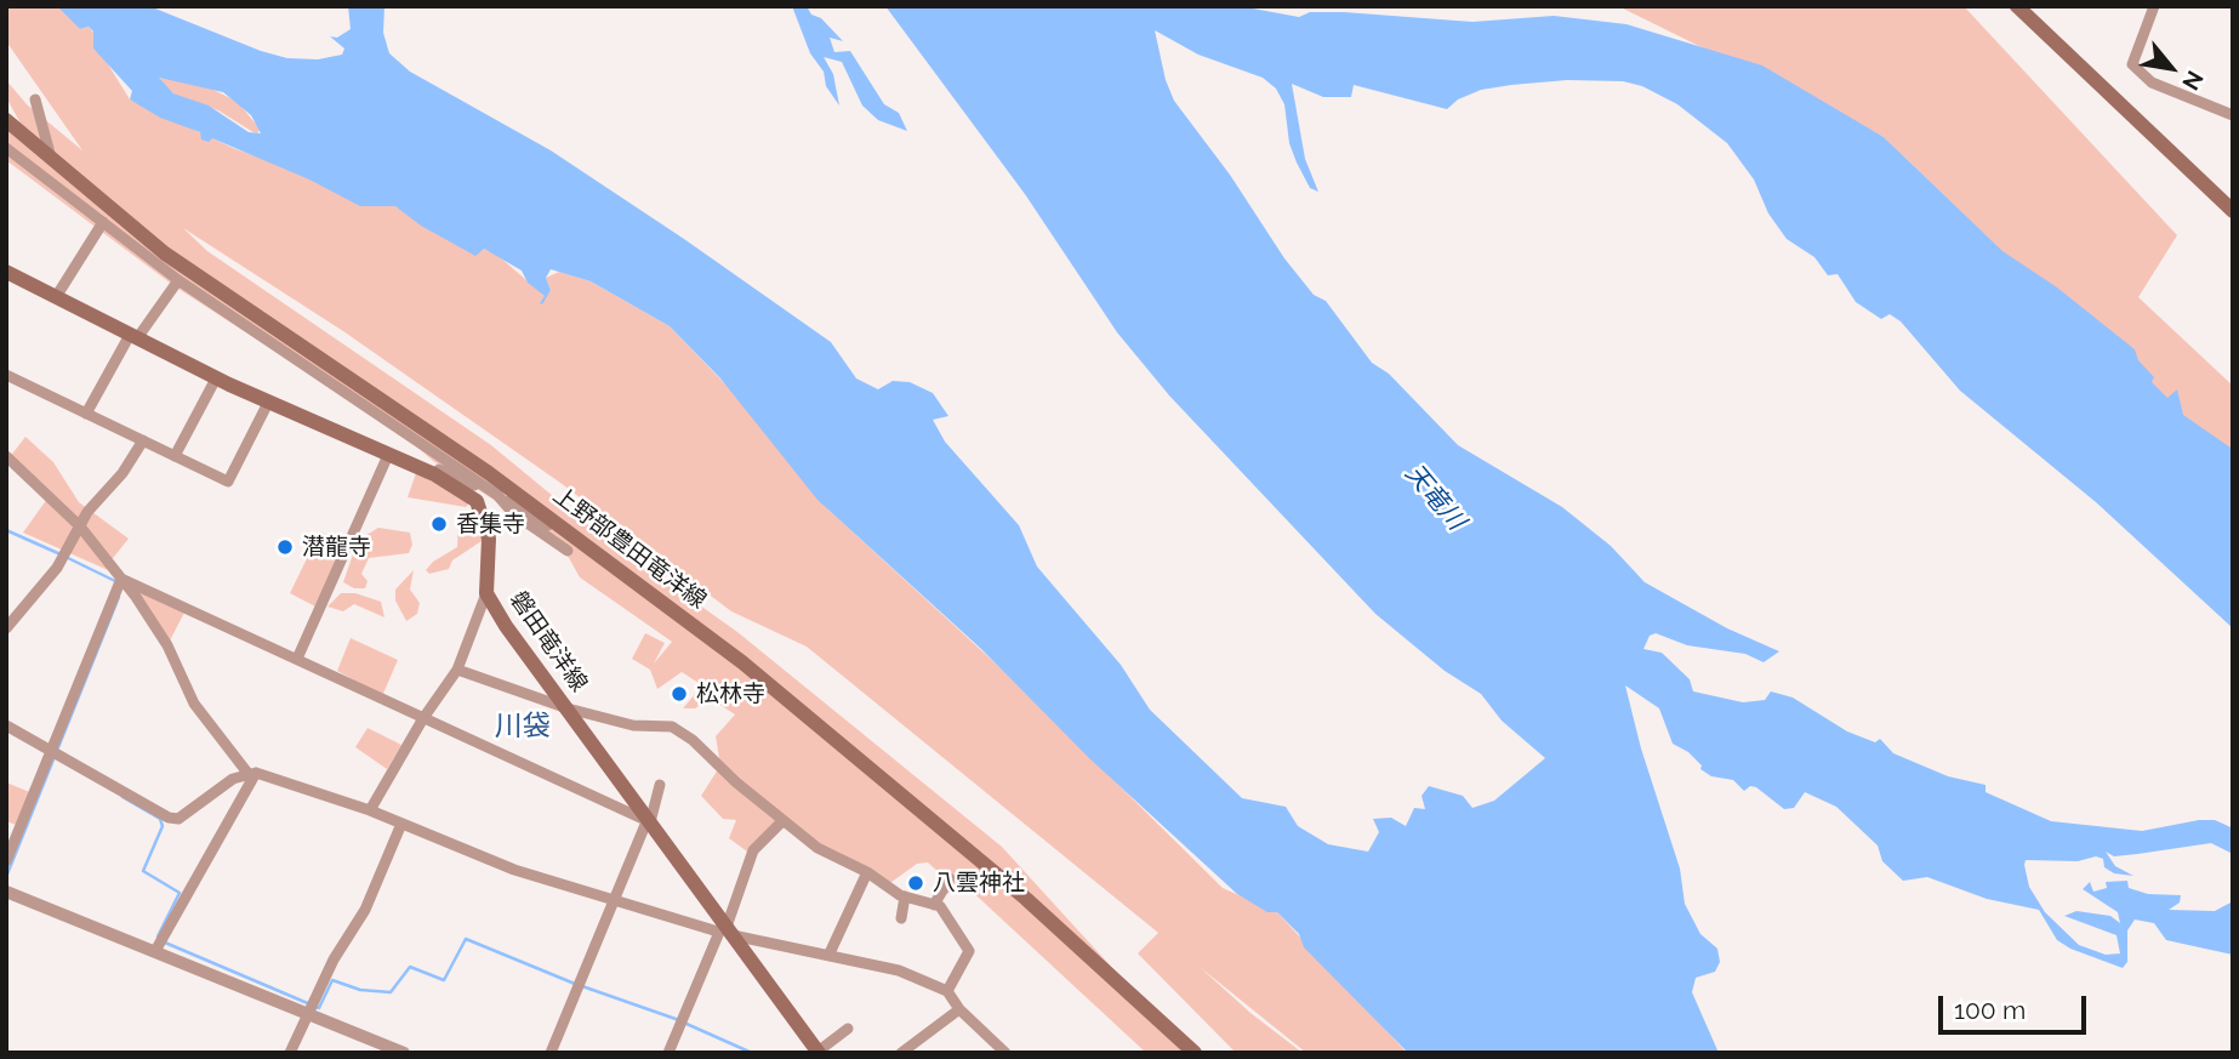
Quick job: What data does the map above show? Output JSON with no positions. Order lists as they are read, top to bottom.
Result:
{
  "streets": {
    "main road": ["上野部豊田竜洋線", "磐田竜洋線"]
  },
  "districts": ["川袋"],
  "water": ["天竜川"],
  "places": [
    "香集寺",
    "潜龍寺",
    "松林寺",
    "八雲神社"
  ],
  "scale_bar": "100 m",
  "north": "bottom right"
}
